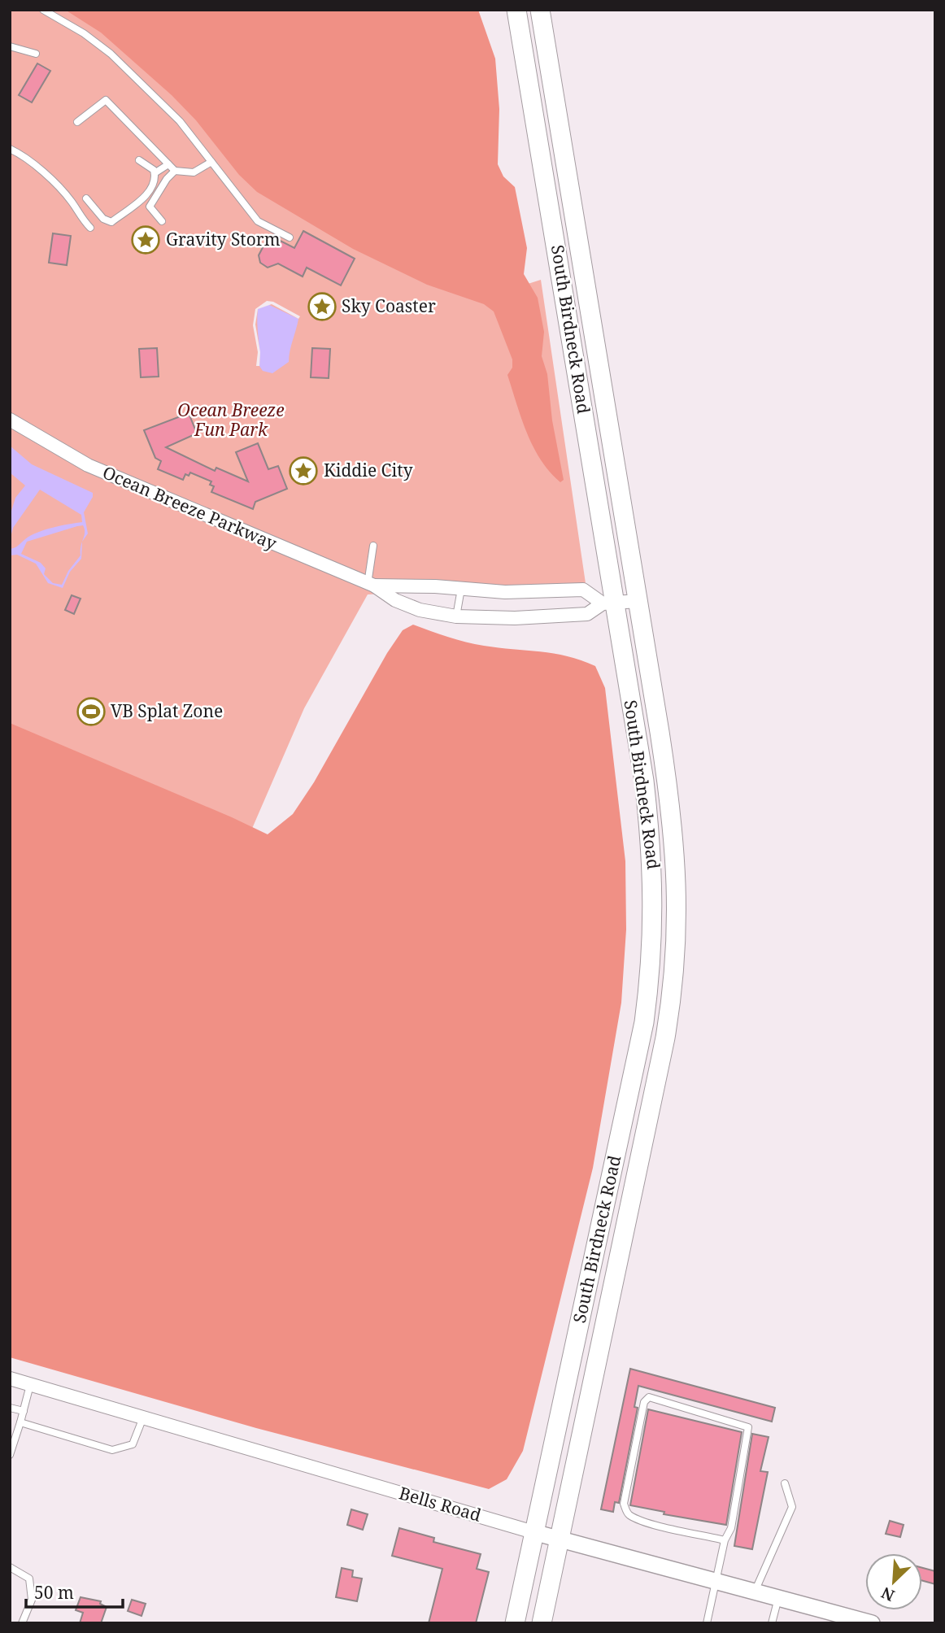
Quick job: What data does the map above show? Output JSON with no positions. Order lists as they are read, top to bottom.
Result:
{
  "streets": {
    "main road": ["South Birdneck Road"],
    "street": ["Ocean Breeze Parkway", "Bells Road"]
  },
  "crossings": [
    ["South Birdneck Road", "Ocean Breeze Parkway"],
    ["South Birdneck Road", "Bells Road"]
  ],
  "parks": ["Ocean Breeze Fun Park"],
  "places": {
    "place": ["Gravity Storm", "Sky Coaster", "Kiddie City"],
    "sports": ["VB Splat Zone"]
  },
  "scale_bar": "50 m",
  "north": "bottom left"
}
